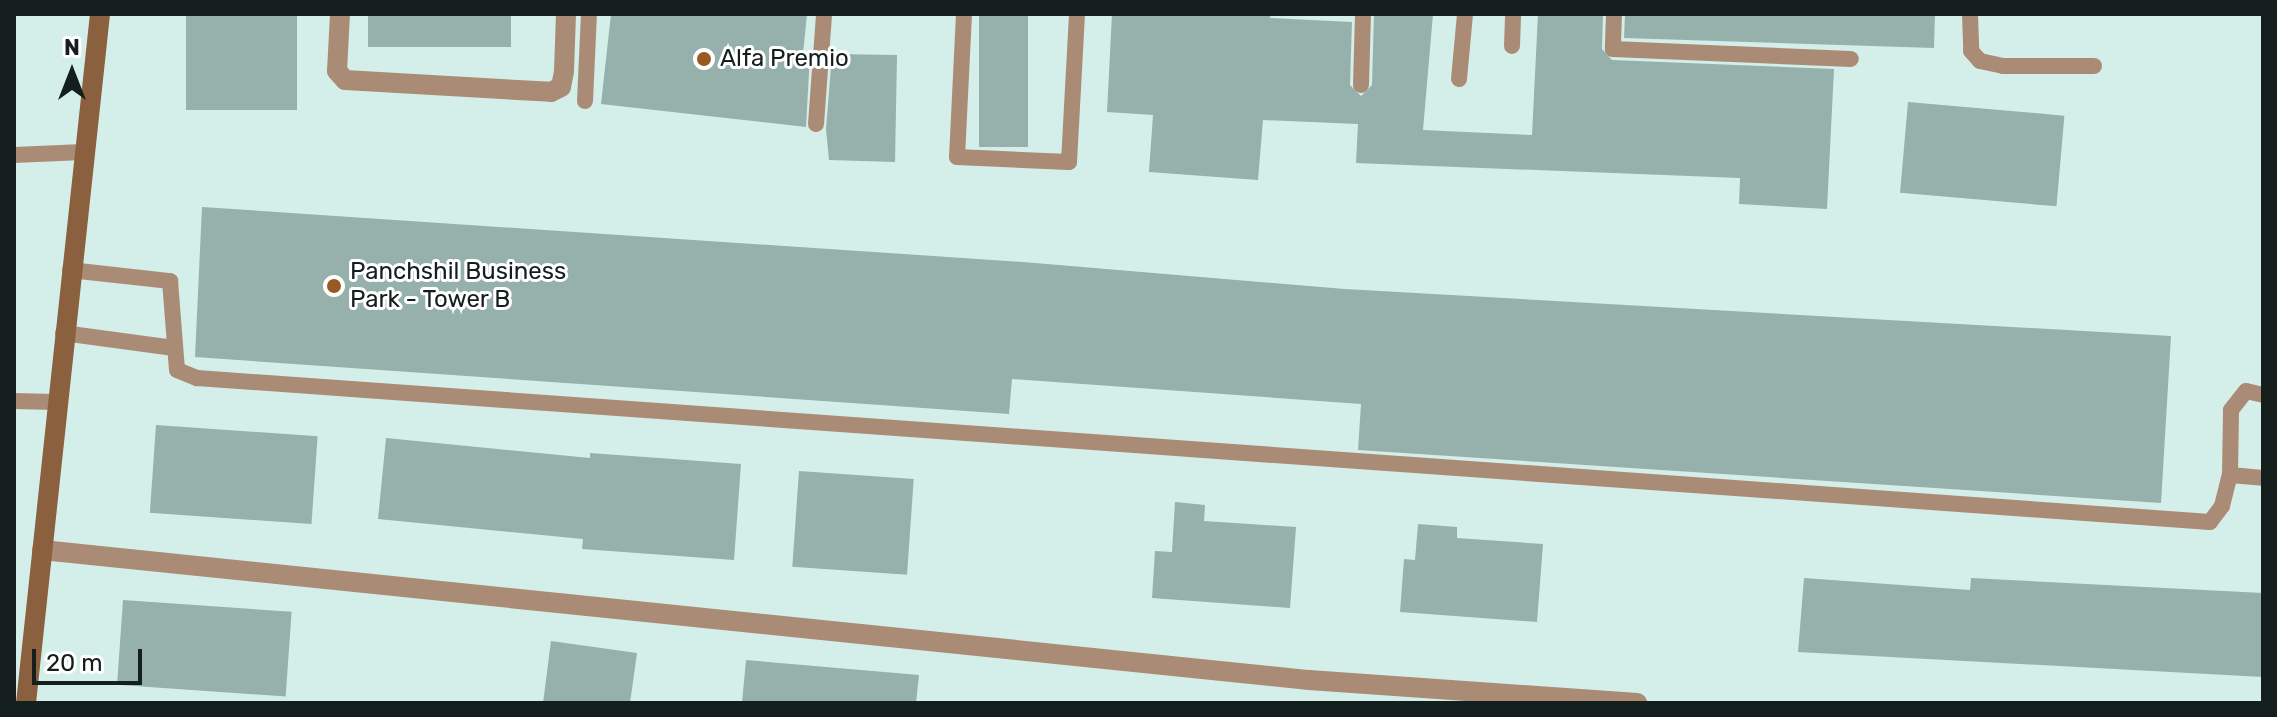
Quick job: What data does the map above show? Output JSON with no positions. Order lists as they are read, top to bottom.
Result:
{
  "places": ["Alfa Premio", "Panchshil Business Park - Tower B"],
  "scale_bar": "20 m",
  "north": "top"
}
